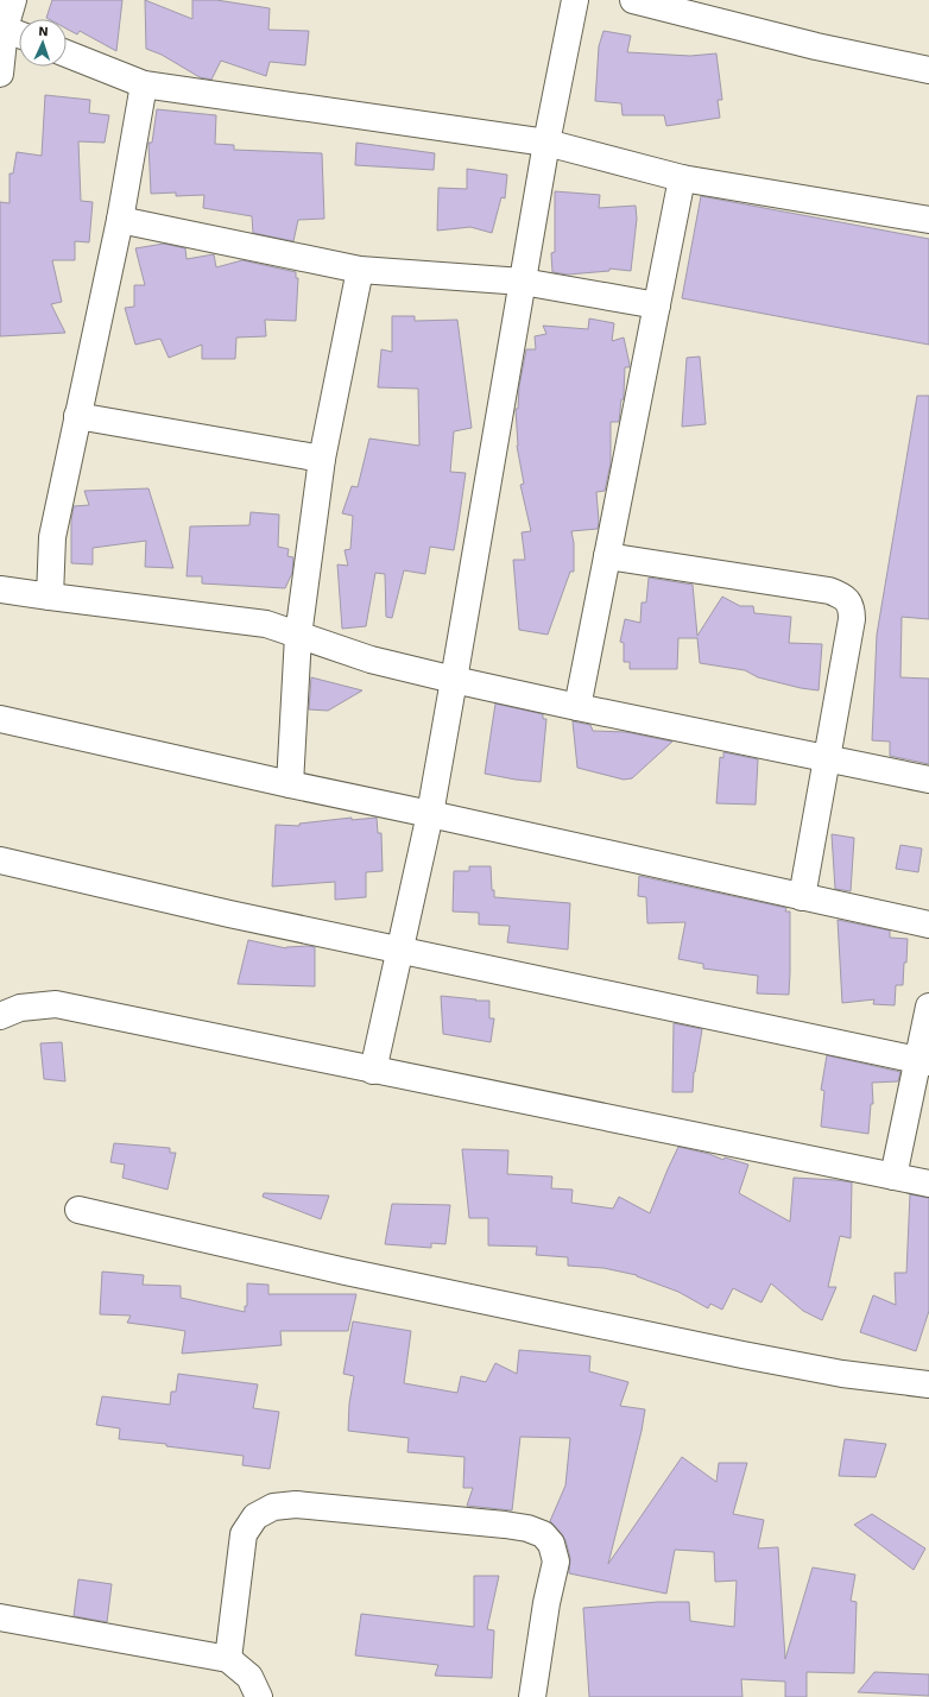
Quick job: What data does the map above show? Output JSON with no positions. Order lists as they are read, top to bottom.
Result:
{
  "north": "top"
}
